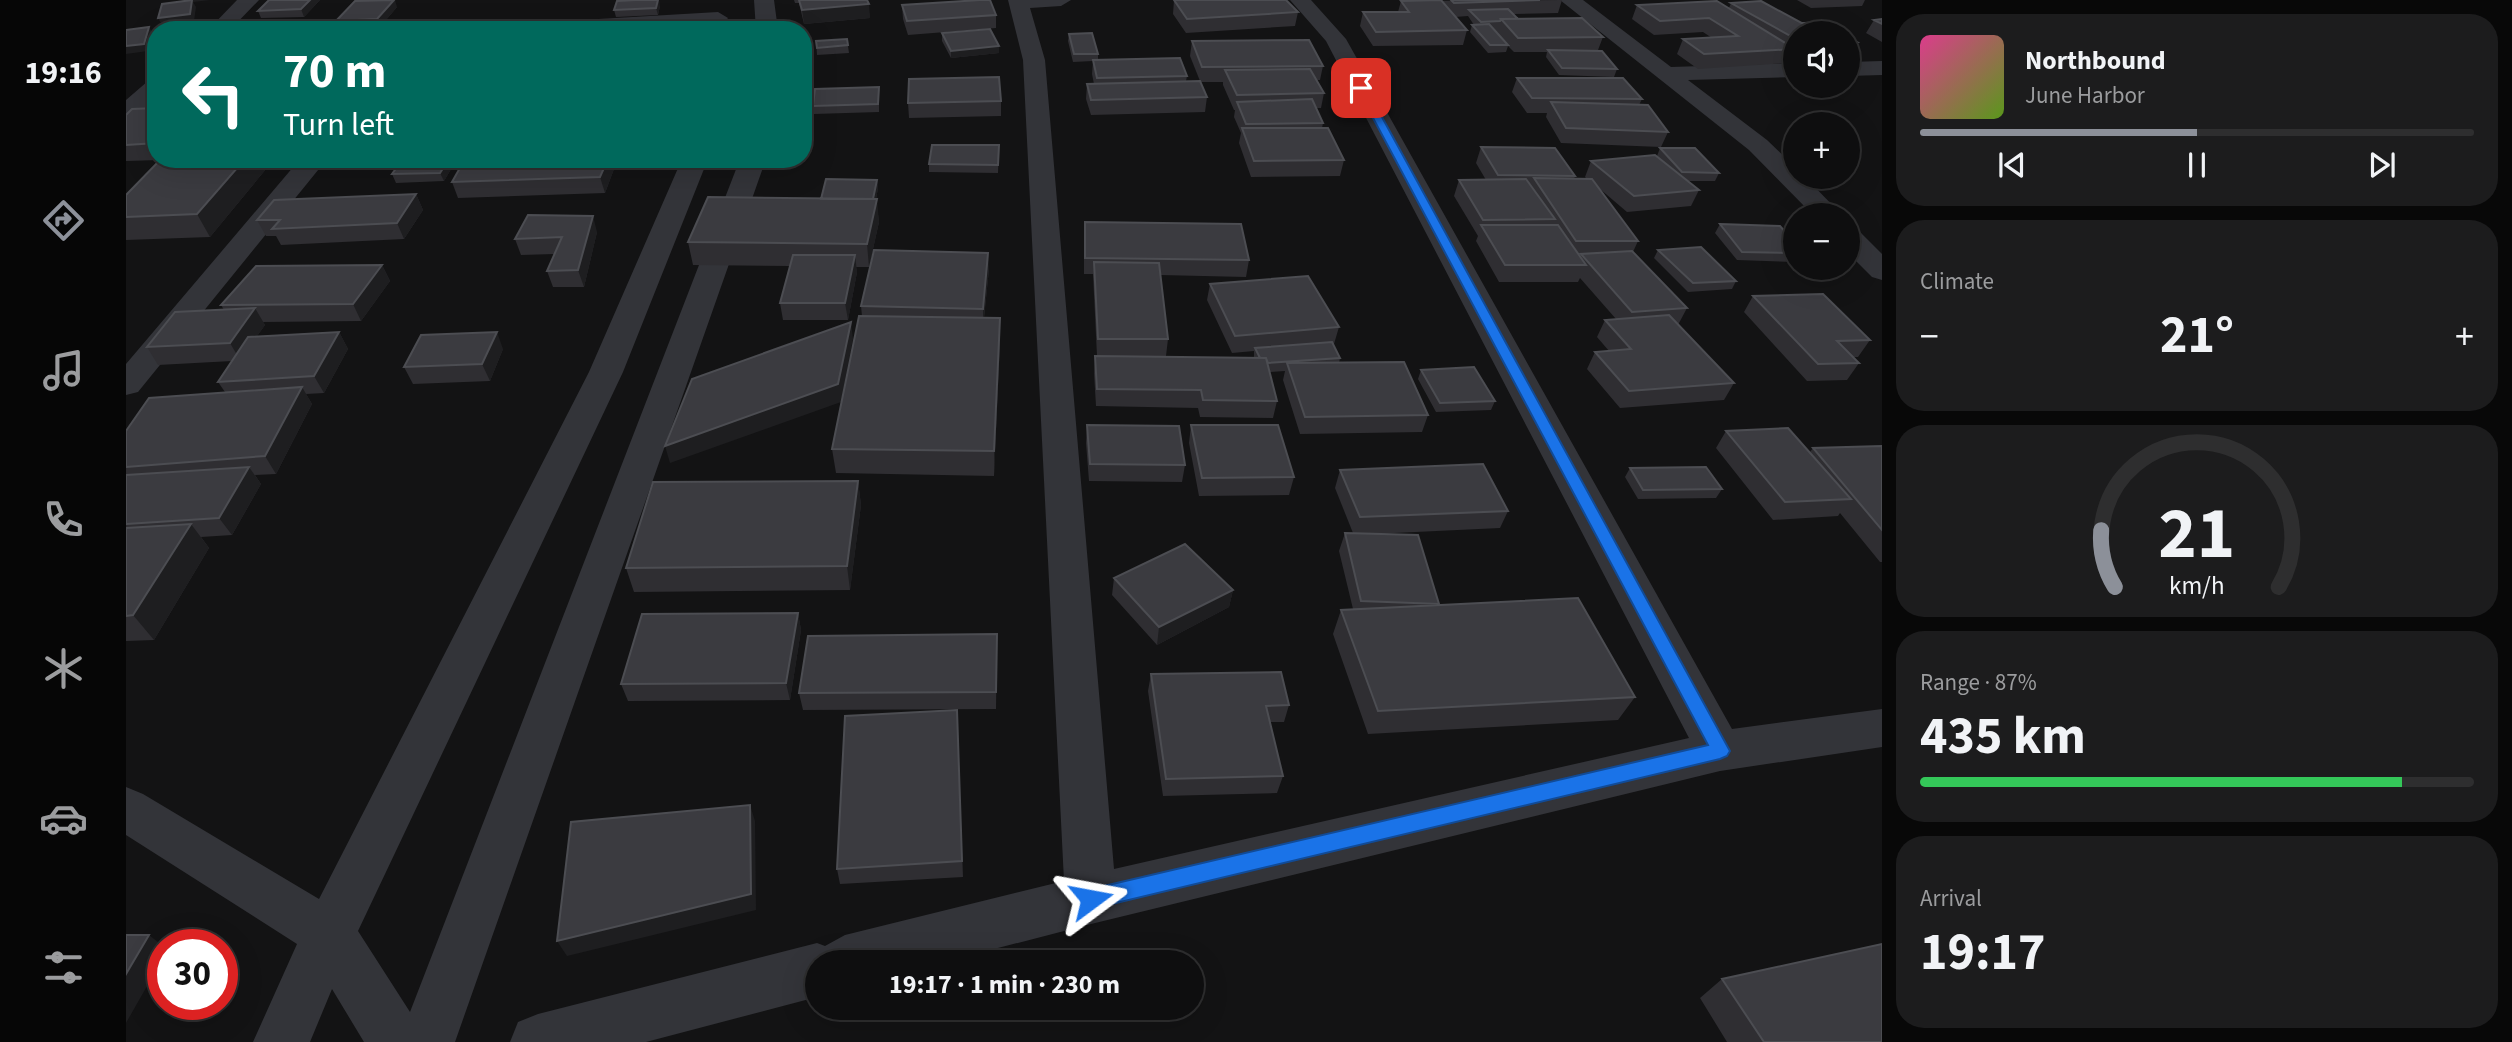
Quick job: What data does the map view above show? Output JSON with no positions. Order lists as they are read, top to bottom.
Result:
{
  "page": {
    "tabs": "19:16",
    "map_buttons": ["+", "−"],
    "turn": ["70 m", "Turn left"],
    "song": ["Northbound", "June Harbor"],
    "tile": [
      "Climate",
      ["Range · 87%", "435 km"],
      ["Arrival", "19:17"]
    ],
    "heat": ["−", "21°", "+"],
    "limit": "30",
    "trip": "19:17 · 1 min · 230 m",
    "gauge": ["21", "km/h"]
  }
}
